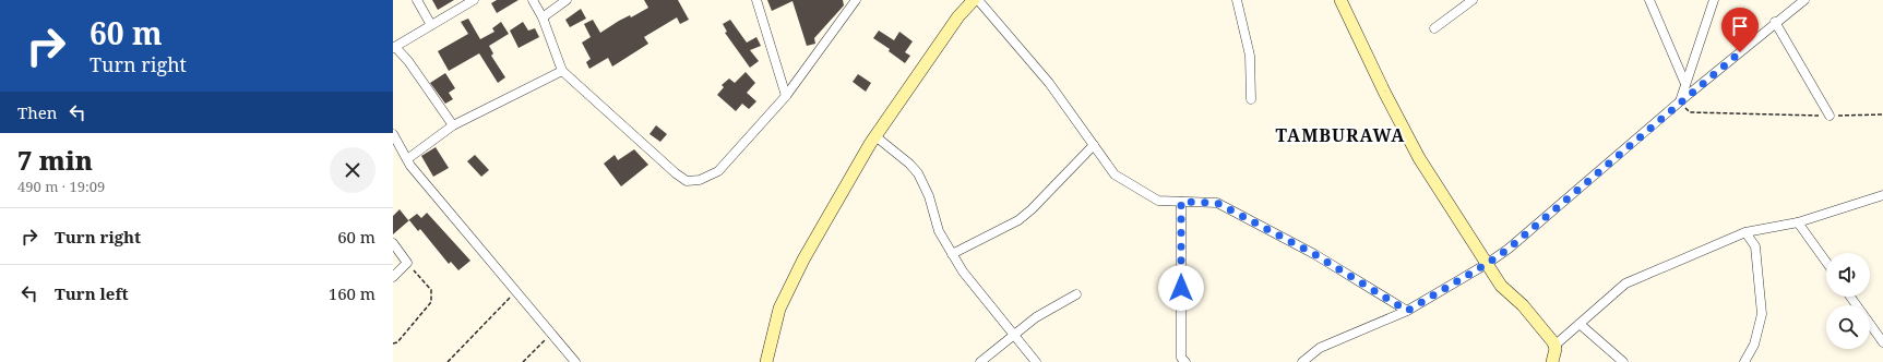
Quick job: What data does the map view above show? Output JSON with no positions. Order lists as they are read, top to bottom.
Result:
{
  "districts": ["TAMBURAWA"],
  "page": {
    "turn": ["60 m", "Turn right"],
    "then": "Then",
    "heading": ["7 min", "490 m · 19:09"],
    "list": [
      {
        "name": "Turn right",
        "value": "60 m"
      },
      {
        "name": "Turn left",
        "value": "160 m"
      }
    ]
  }
}
